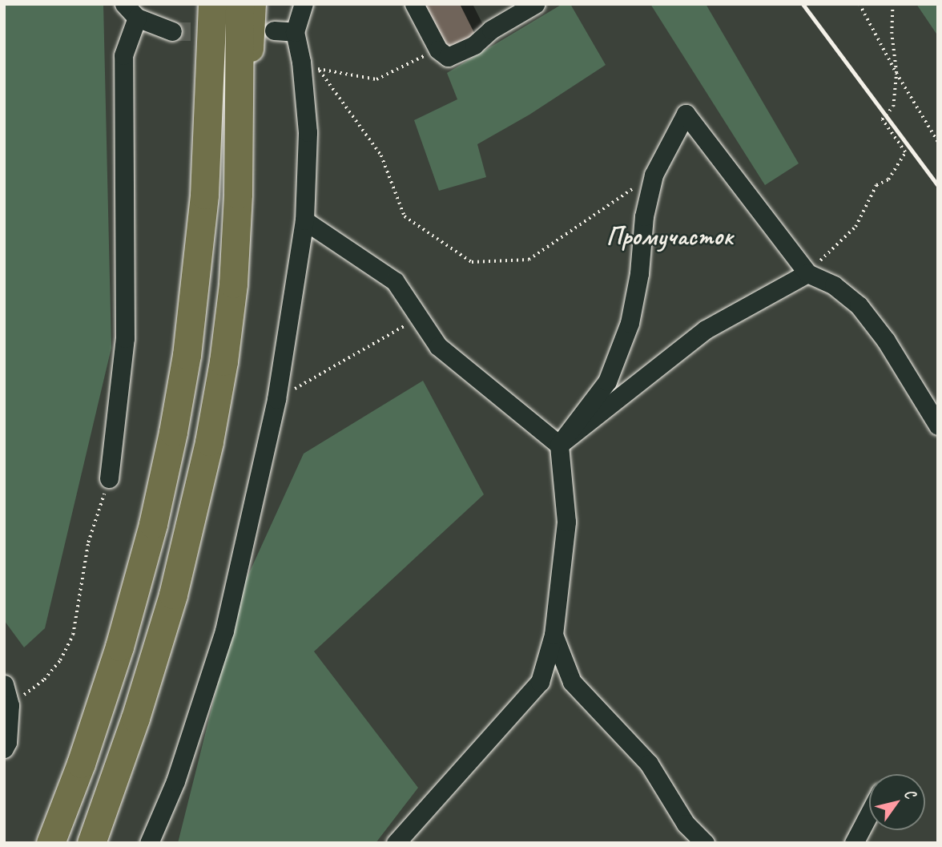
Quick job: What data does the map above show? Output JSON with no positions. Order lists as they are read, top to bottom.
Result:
{
  "districts": ["Промучасток"],
  "north": "top right"
}
